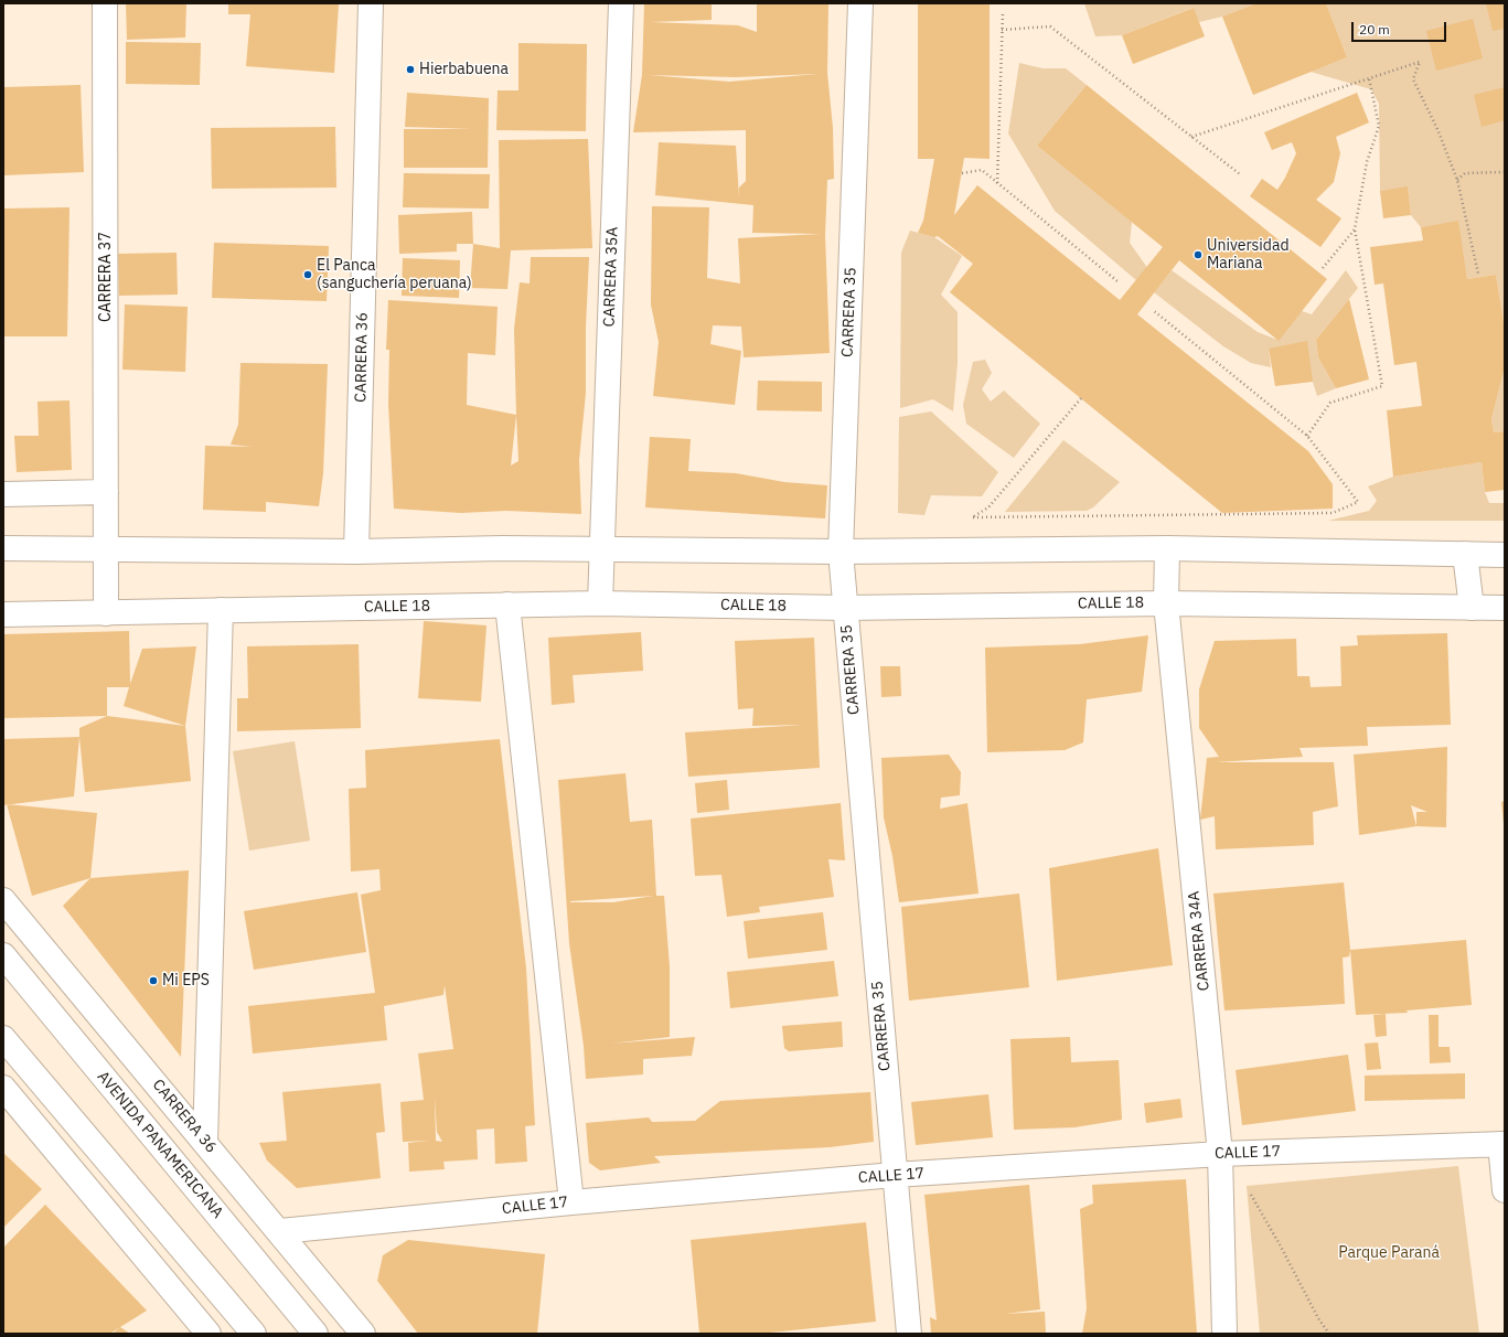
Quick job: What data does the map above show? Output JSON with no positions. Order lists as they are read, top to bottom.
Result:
{
  "streets": {
    "street": [
      "CARRERA 37",
      "CARRERA 35A",
      "CARRERA 35",
      "CARRERA 36",
      "CALLE 18",
      "CARRERA 34A",
      "AVENIDA PANAMERICANA",
      "CALLE 17"
    ]
  },
  "crossings": [
    ["CARRERA 37", "CALLE 18"],
    ["CARRERA 35A", "CALLE 18"],
    ["CARRERA 35", "CALLE 18"],
    ["CARRERA 35", "CALLE 17"],
    ["CARRERA 36", "CALLE 17"],
    ["CALLE 18", "CARRERA 34A"],
    ["CARRERA 34A", "CALLE 17"]
  ],
  "parks": ["Parque Paraná"],
  "places": [
    "Hierbabuena",
    "Universidad Mariana",
    "El Panca (sanguchería peruana)",
    "Mi EPS"
  ],
  "scale_bar": "20 m"
}
